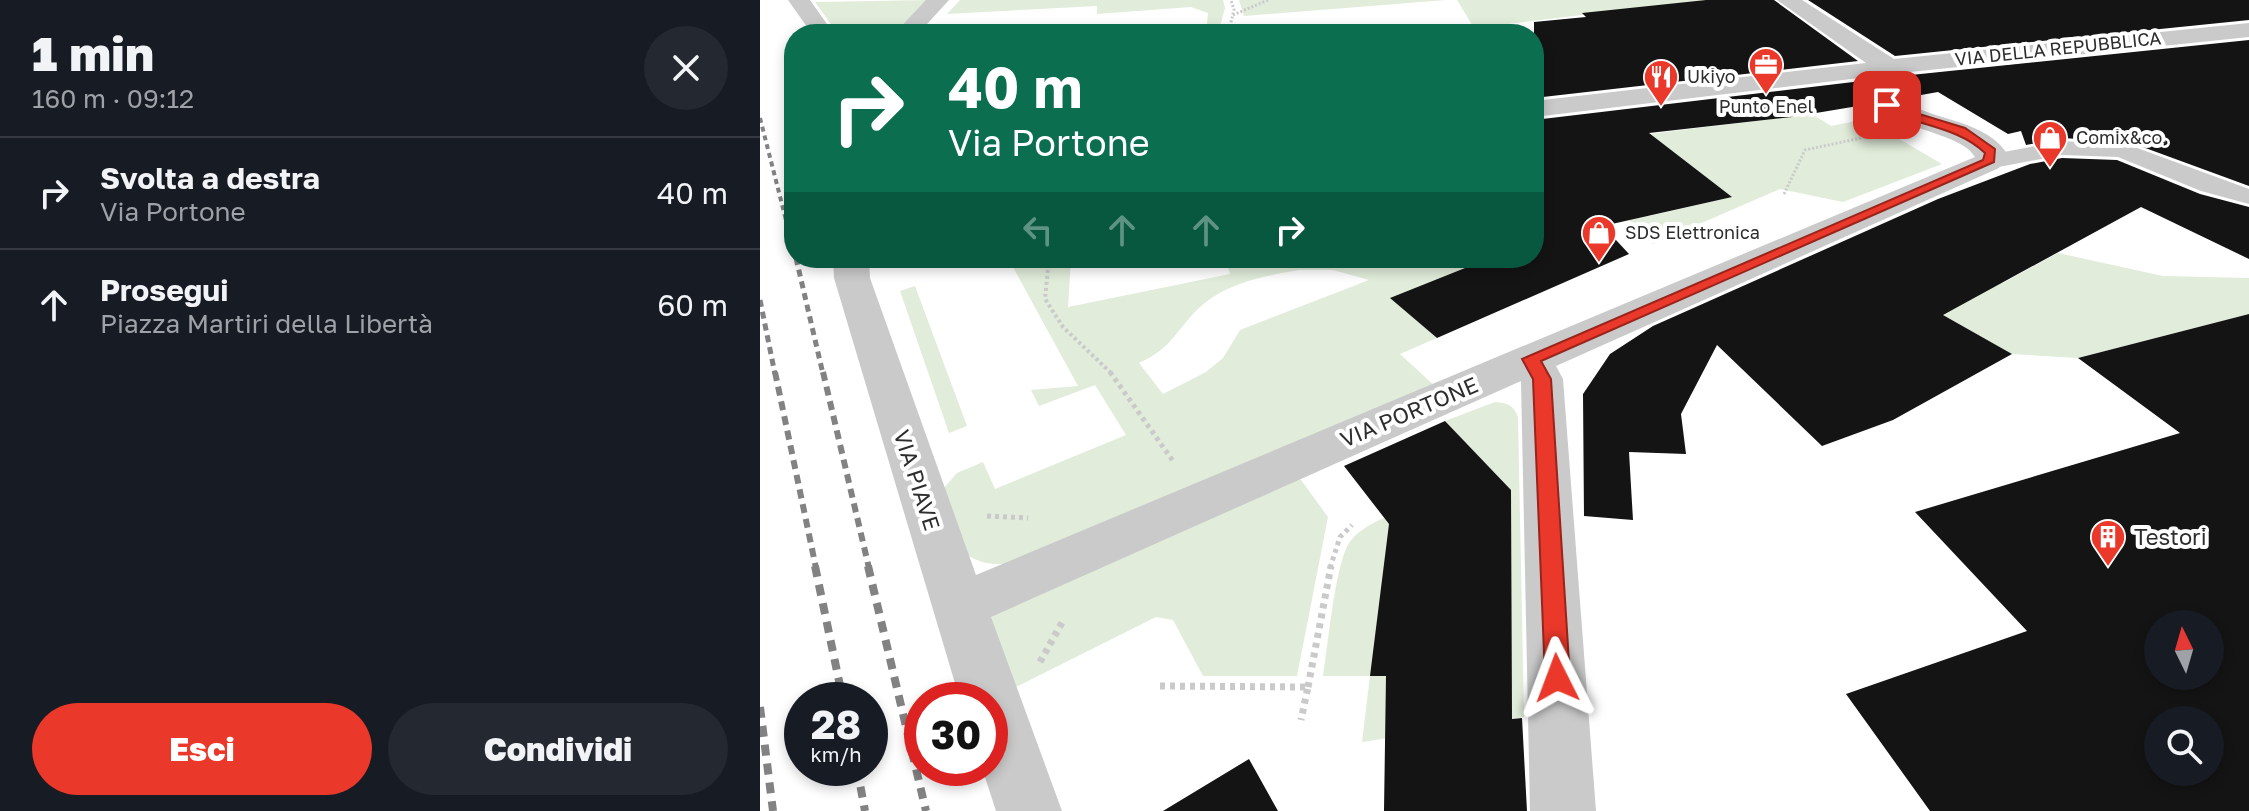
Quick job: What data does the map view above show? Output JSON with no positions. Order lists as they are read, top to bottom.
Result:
{
  "streets": {
    "street": ["VIA DELLA REPUBBLICA", "VIA PORTONE", "VIA PIAVE"]
  },
  "crossings": [
    ["VIA PORTONE", "VIA PIAVE"]
  ],
  "places": {
    "office": ["Punto Enel"],
    "restaurant": ["Ukiyo"],
    "shop": ["Comix&co.", "SDS Elettronica"],
    "building": ["Testori"]
  },
  "north": "top",
  "page": {
    "heading": ["1 min", "160 m · 09:12"],
    "turn": ["40 m", "Via Portone"],
    "list": [
      {
        "name": "Svolta a destra",
        "note": "Via Portone",
        "value": "40 m"
      },
      {
        "name": "Prosegui",
        "note": "Piazza Martiri della Libertà",
        "value": "60 m"
      }
    ],
    "speed": "28 km/h",
    "limit": "30",
    "buttons": ["Esci", "Condividi"]
  }
}
